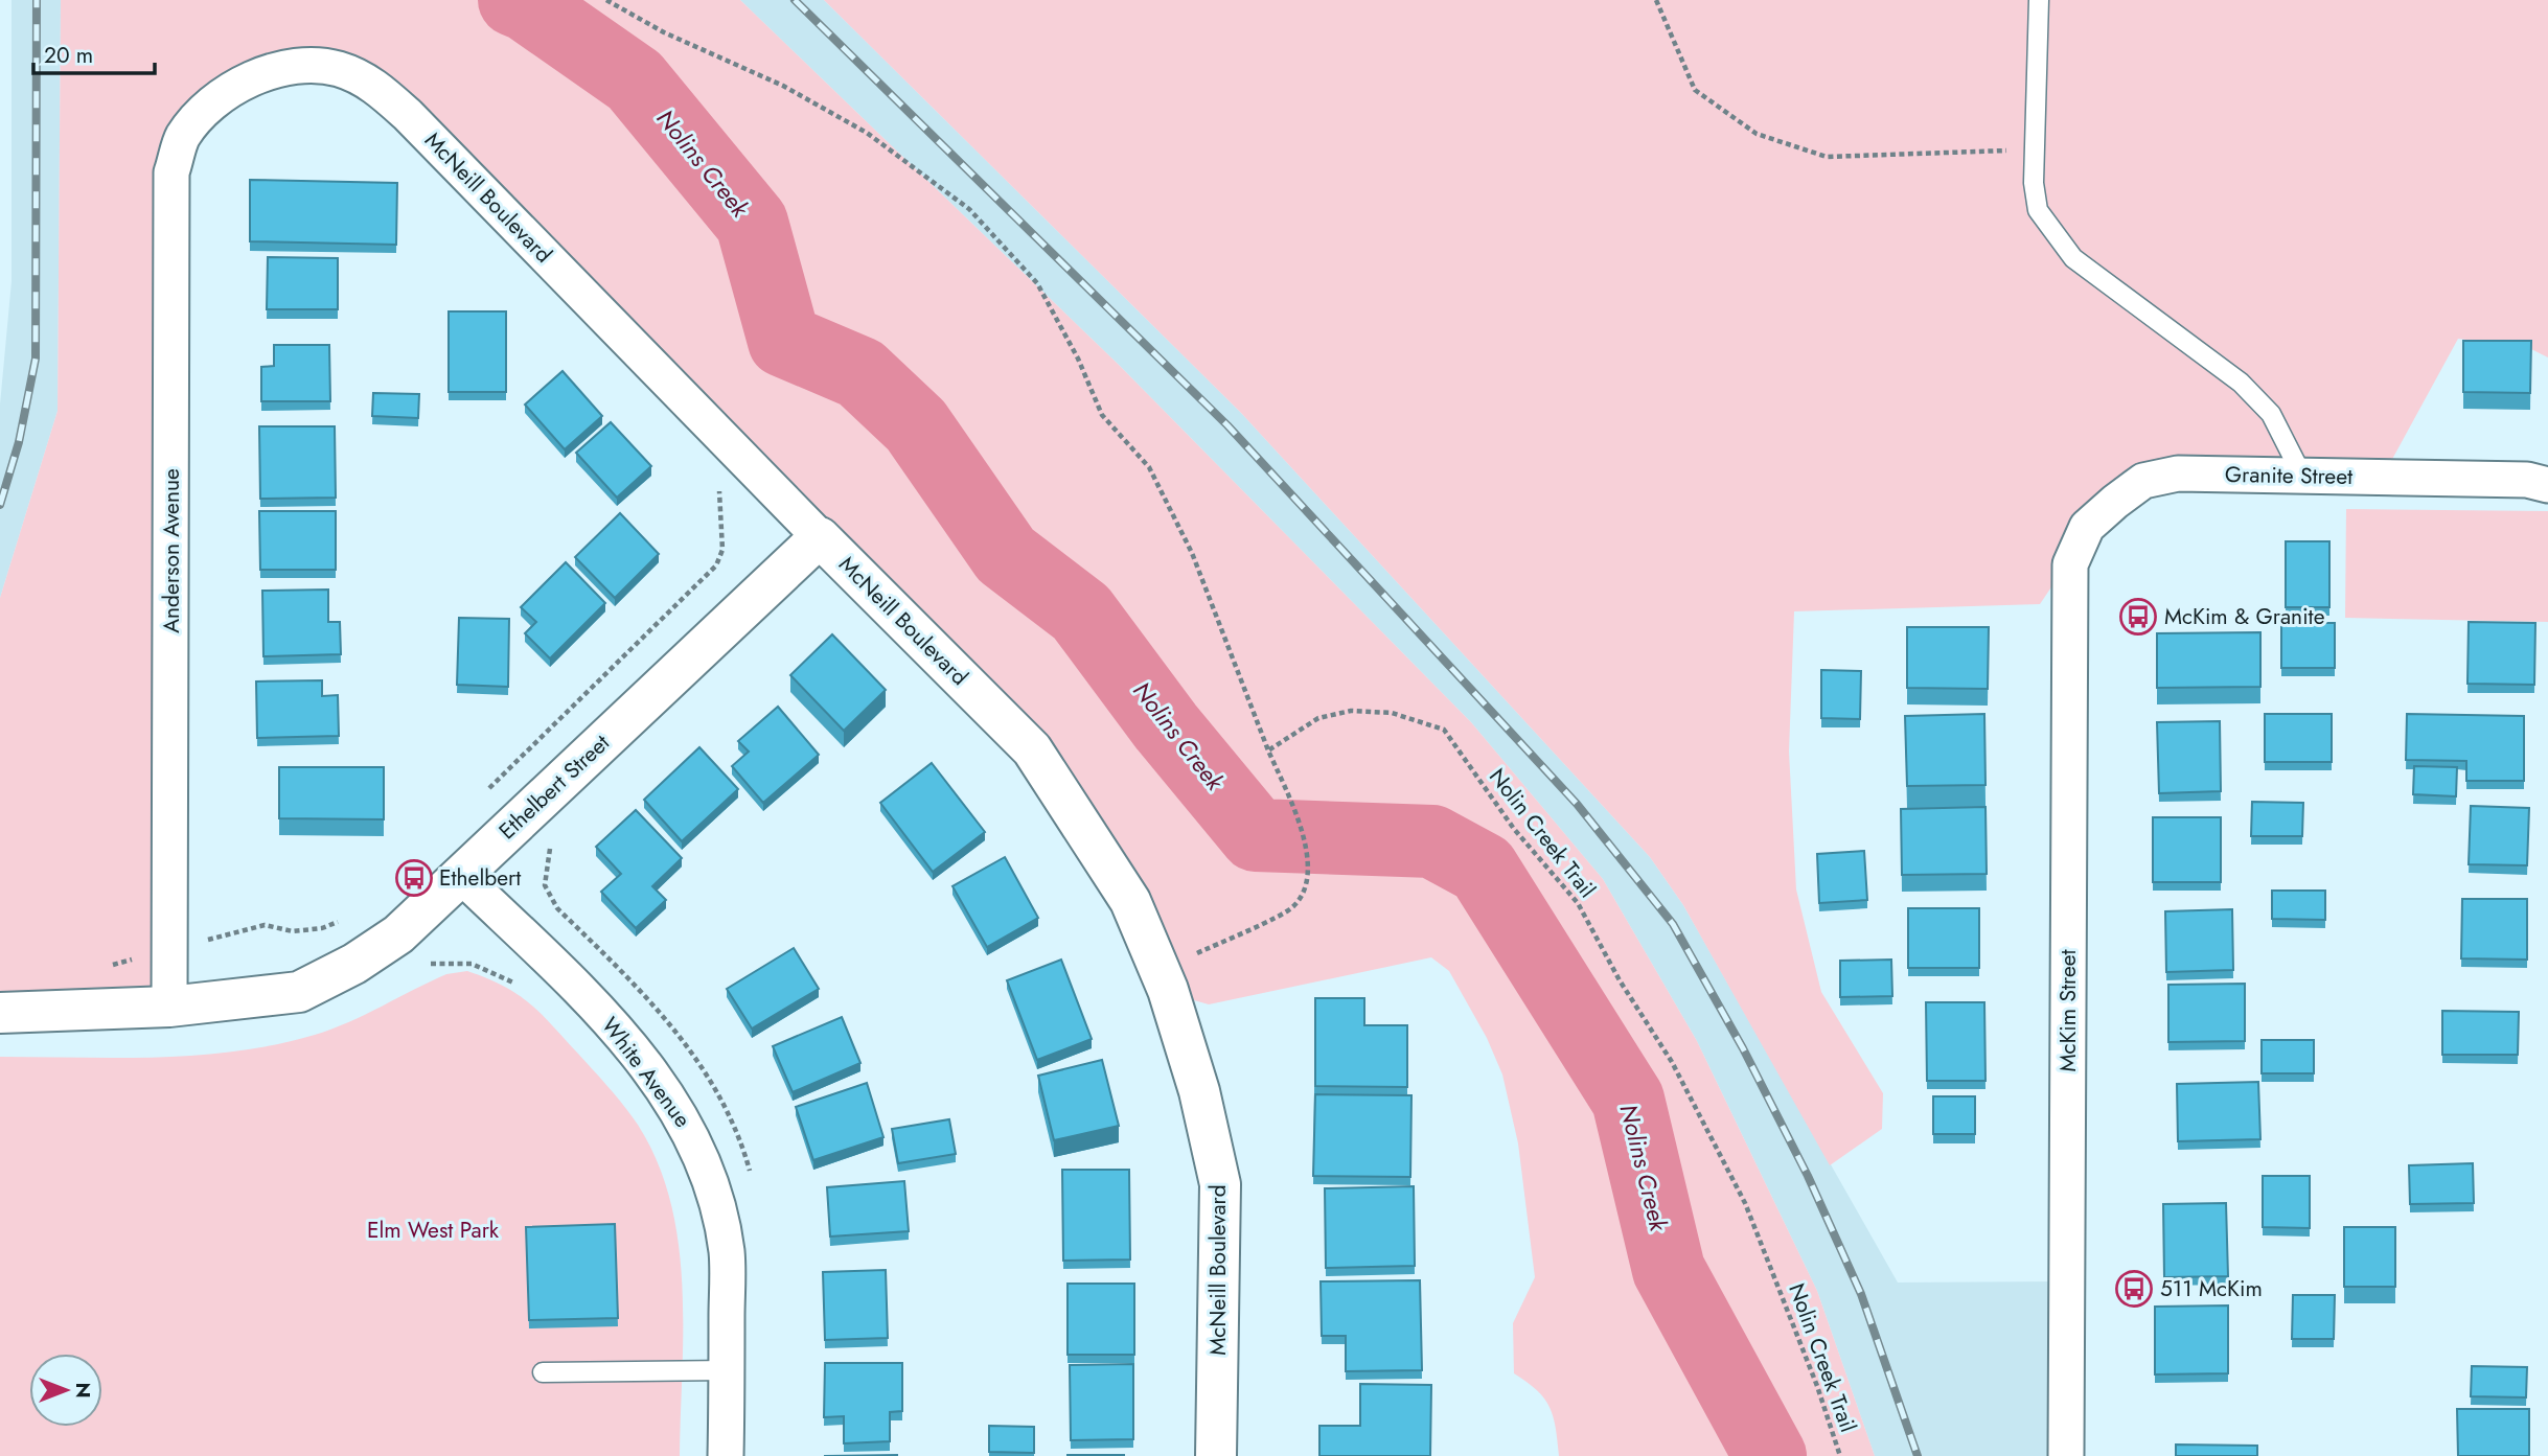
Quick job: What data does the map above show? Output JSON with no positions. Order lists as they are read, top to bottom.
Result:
{
  "streets": {
    "street": [
      "McNeill Boulevard",
      "Granite Street",
      "Anderson Avenue",
      "Ethelbert Street",
      "McKim Street",
      "White Avenue"
    ],
    "path": ["Nolin Creek Trail"]
  },
  "crossings": [
    ["McNeill Boulevard", "Anderson Avenue"],
    ["McNeill Boulevard", "Ethelbert Street"],
    ["Granite Street", "McKim Street"],
    ["Anderson Avenue", "Ethelbert Street"],
    ["Ethelbert Street", "White Avenue"]
  ],
  "water": ["Nolins Creek"],
  "parks": ["Elm West Park"],
  "places": {
    "bus stop": ["McKim & Granite", "Ethelbert", "511 McKim"]
  },
  "scale_bar": "20 m",
  "north": "right"
}
